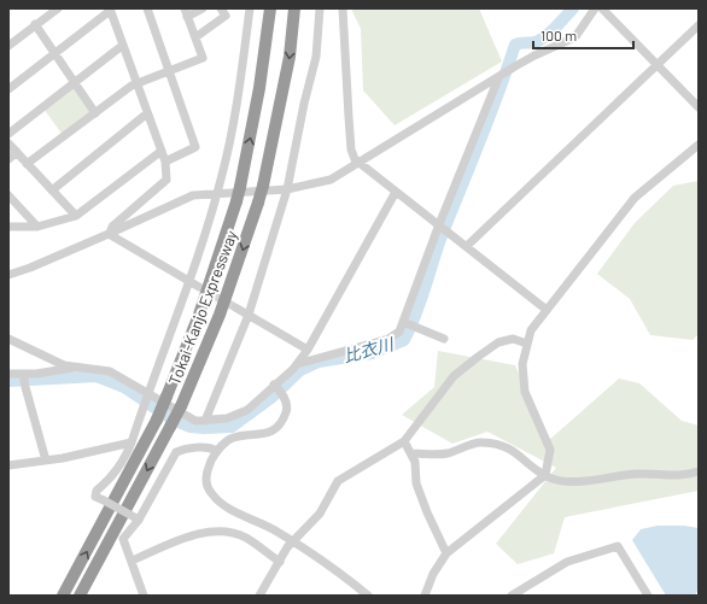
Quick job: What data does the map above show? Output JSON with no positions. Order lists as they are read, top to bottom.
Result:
{
  "streets": {
    "highway": ["Tokai-Kanjo Expressway"]
  },
  "water": ["比衣川"],
  "scale_bar": "100 m"
}
